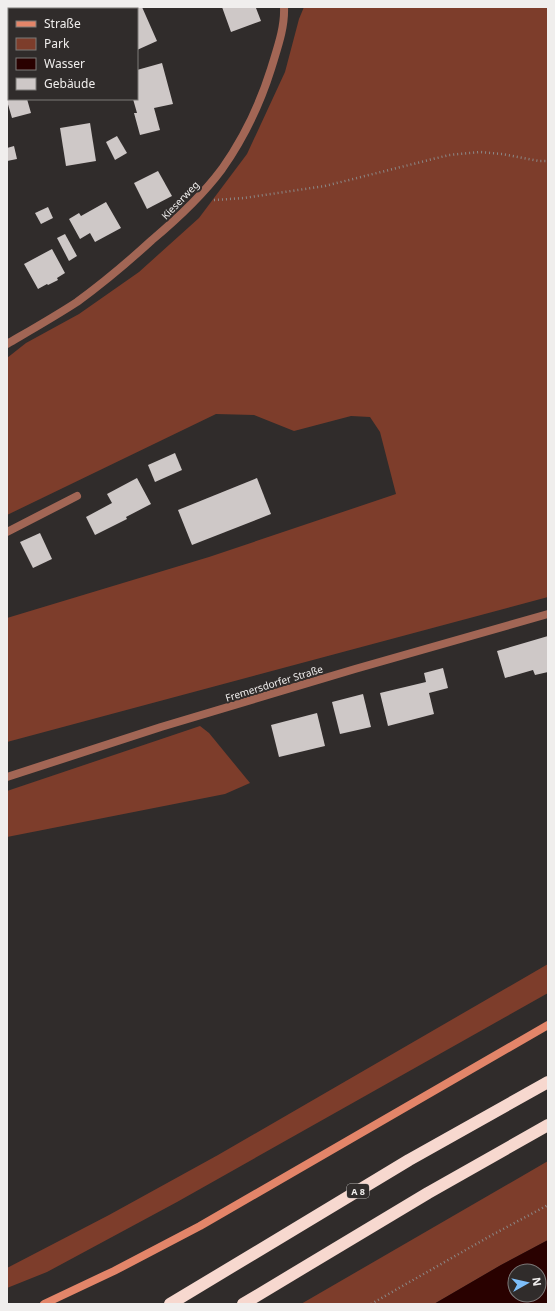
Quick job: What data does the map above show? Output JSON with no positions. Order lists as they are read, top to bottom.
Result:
{
  "streets": {
    "highway": ["A 8"],
    "street": ["Kieserweg", "Fremersdorfer Straße"]
  },
  "legend": [
    "Straße",
    "Park",
    "Wasser",
    "Gebäude"
  ],
  "north": "right"
}
